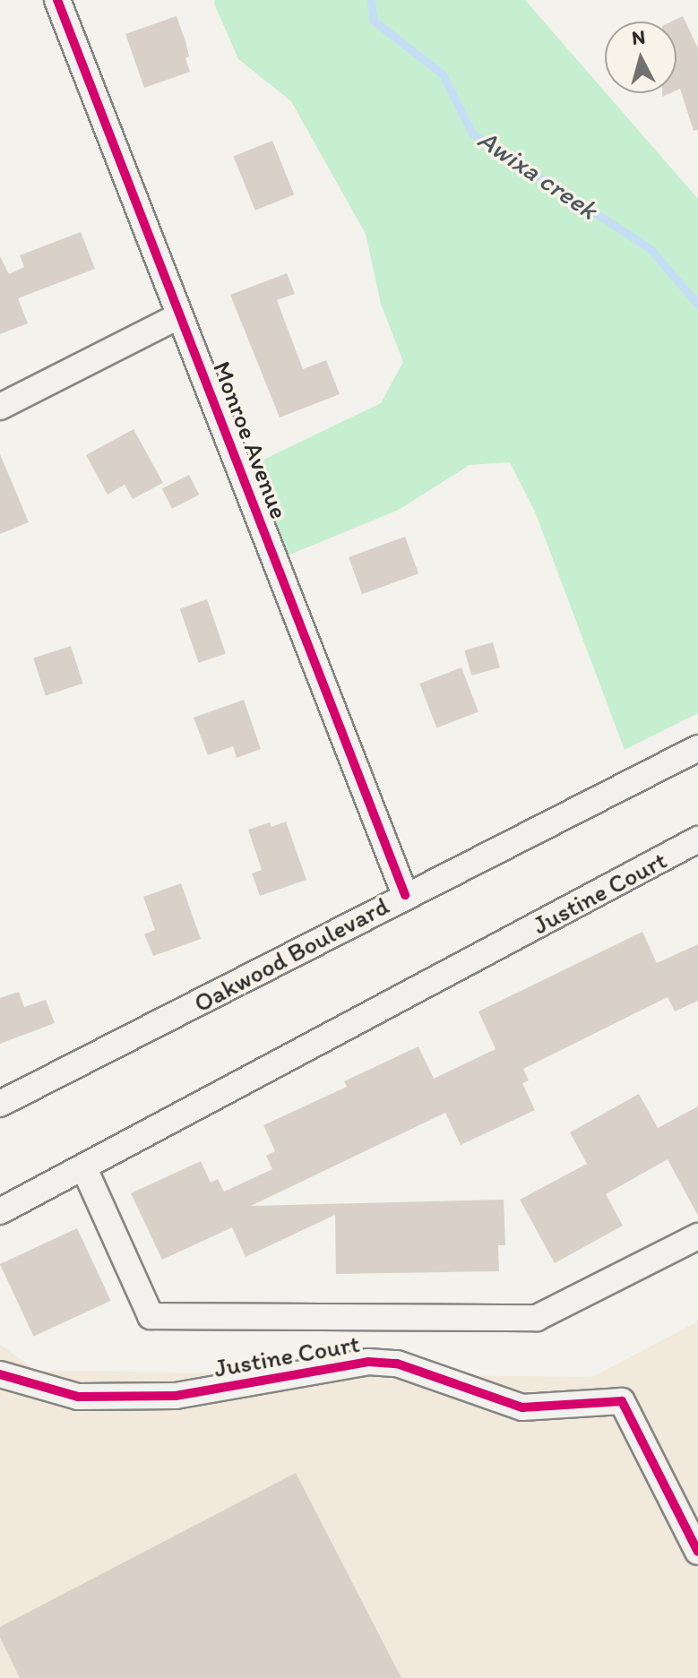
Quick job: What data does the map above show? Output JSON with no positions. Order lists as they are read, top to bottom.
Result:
{
  "streets": {
    "street": ["Monroe Avenue", "Justine Court", "Oakwood Boulevard"]
  },
  "crossings": [
    ["Monroe Avenue", "Oakwood Boulevard"]
  ],
  "water": ["Awixa creek"],
  "north": "top"
}
